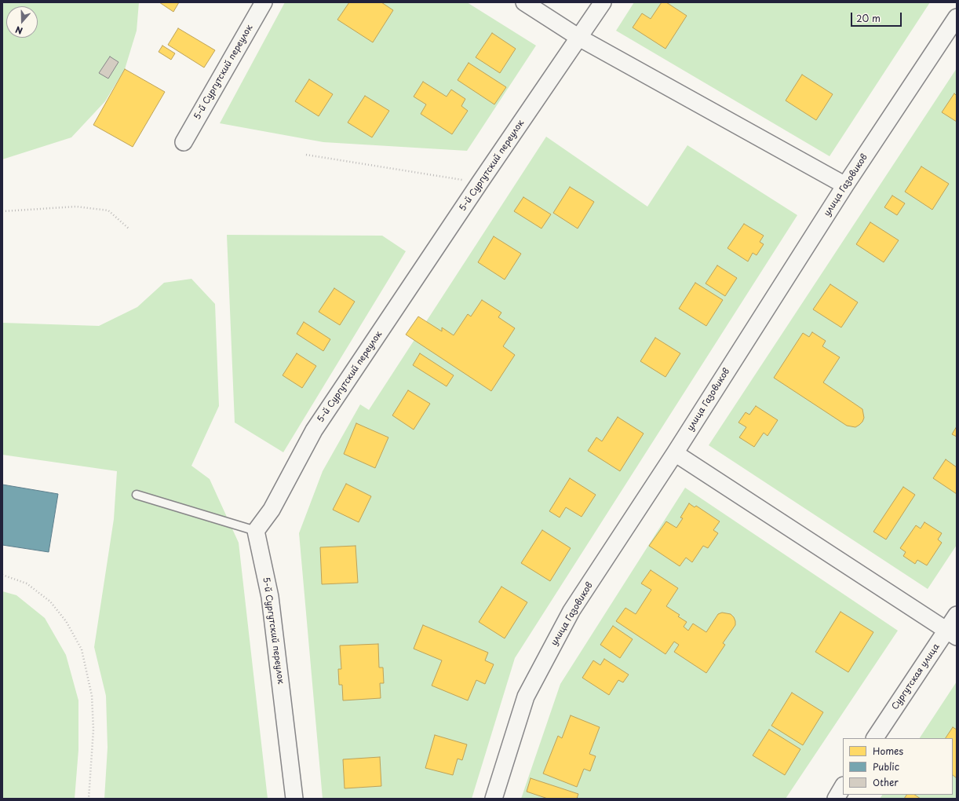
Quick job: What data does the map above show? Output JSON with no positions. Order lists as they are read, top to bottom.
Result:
{
  "streets": {
    "street": ["5-й Сургутский переулок", "улица Газовиков", "Сургутская улица"]
  },
  "legend": ["Homes", "Public", "Other"],
  "scale_bar": "20 m",
  "north": "bottom"
}
